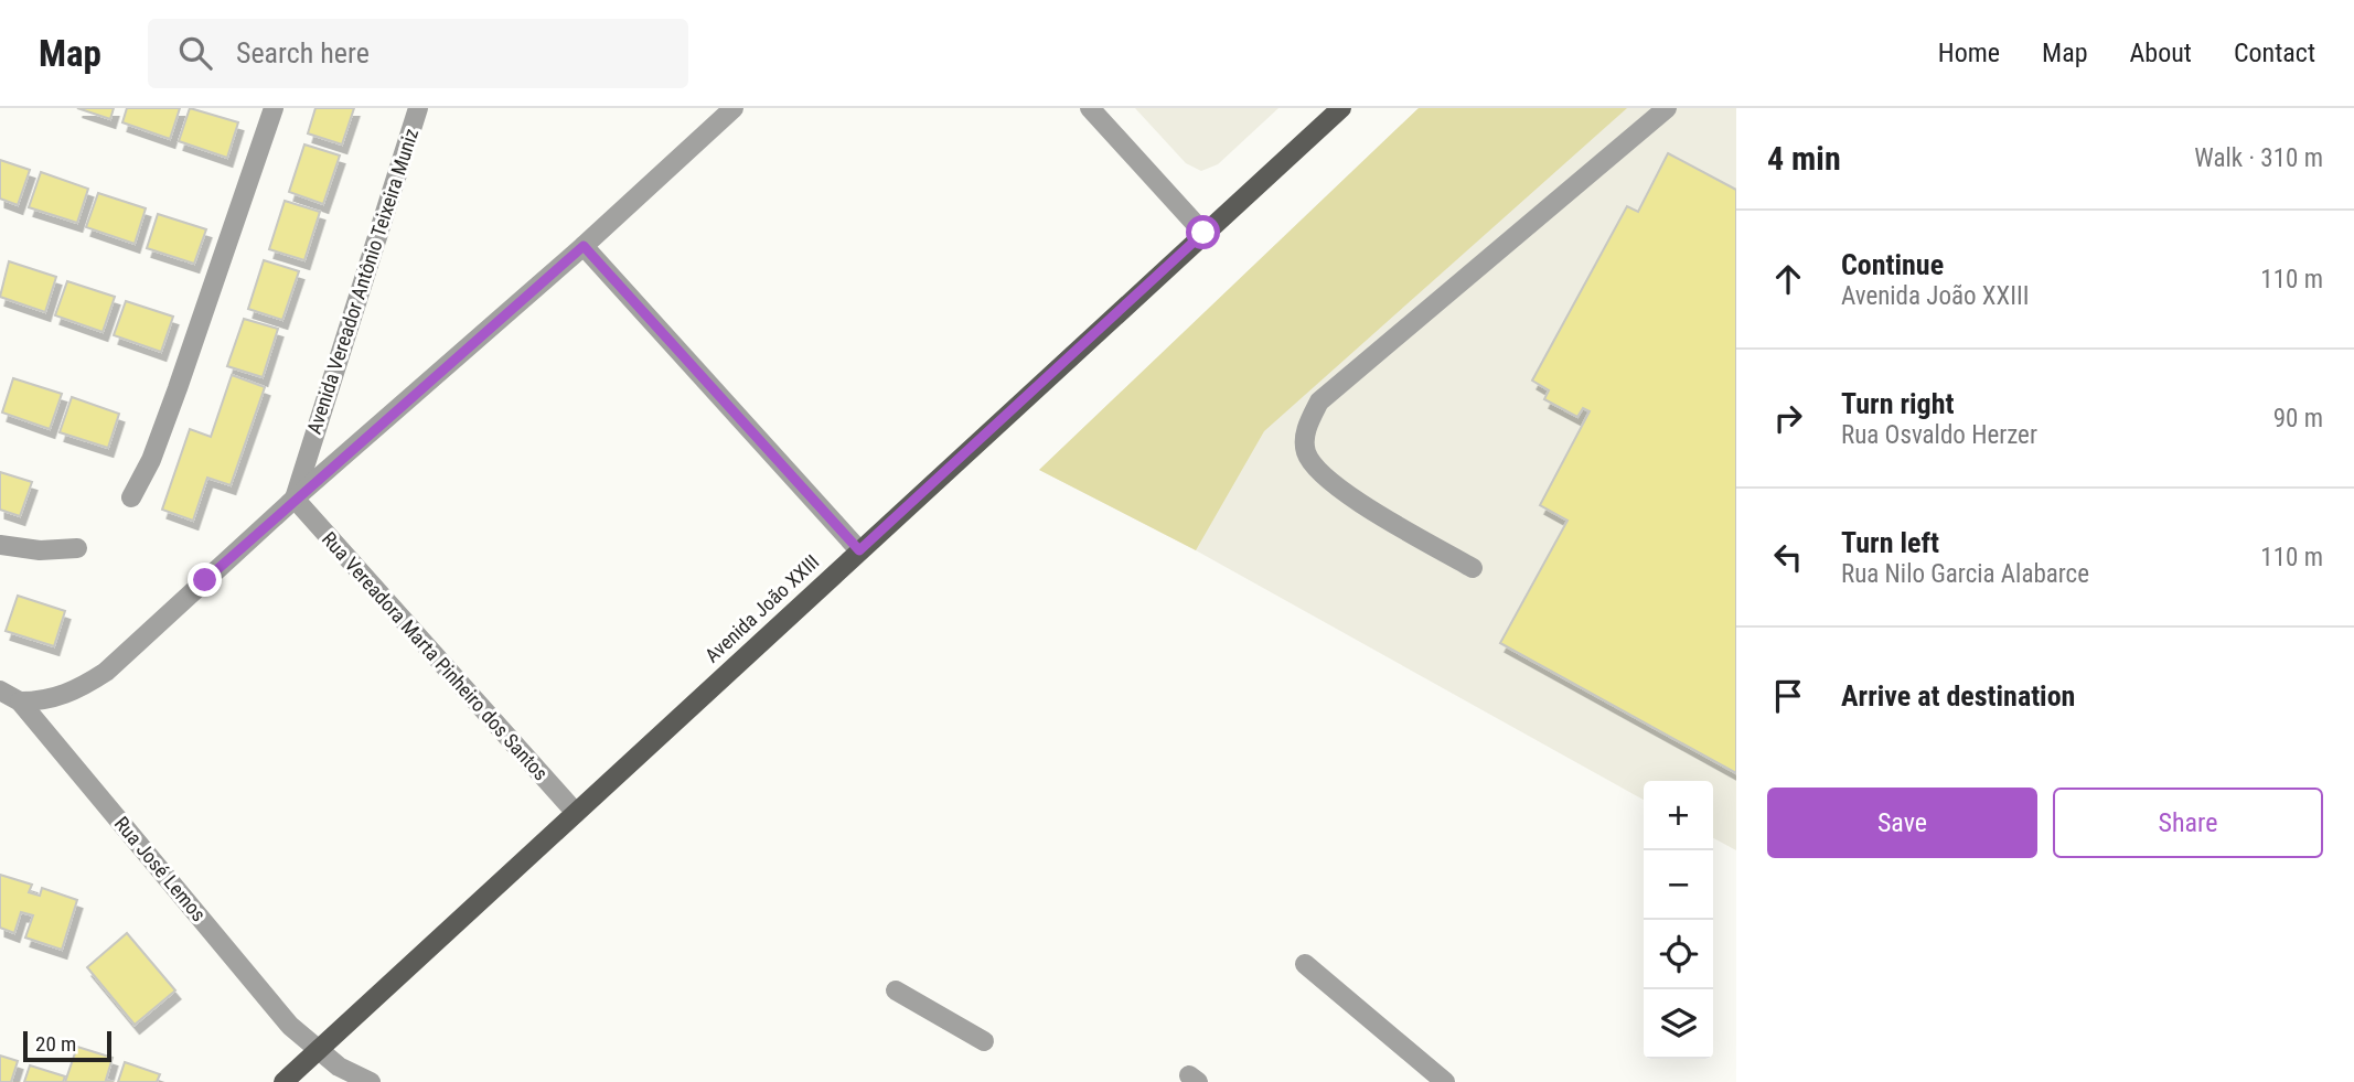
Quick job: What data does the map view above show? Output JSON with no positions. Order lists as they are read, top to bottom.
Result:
{
  "streets": {
    "main road": ["Avenida João XXIII"],
    "street": ["Avenida Vereador Antônio Teixeira Muniz", "Rua Vereadora Marta Pinheiro dos Santos", "Rua José Lemos"]
  },
  "crossings": [
    ["Avenida Vereador Antônio Teixeira Muniz", "Rua Vereadora Marta Pinheiro dos Santos"],
    ["Avenida João XXIII", "Rua Vereadora Marta Pinheiro dos Santos"],
    ["Avenida João XXIII", "Rua José Lemos"]
  ],
  "scale_bar": "20 m",
  "page": {
    "header": "Map",
    "search": "Search here",
    "nav": [
      "Home",
      "Map",
      "About",
      "Contact"
    ],
    "heading": ["4 min", "Walk · 310 m"],
    "list": [
      ["Continue", "Avenida João XXIII", "110 m"],
      ["Turn right", "Rua Osvaldo Herzer", "90 m"],
      ["Turn left", "Rua Nilo Garcia Alabarce", "110 m"],
      "Arrive at destination"
    ],
    "buttons": ["Save", "Share"],
    "map_buttons": ["+", "−"],
    "scale": "20 m"
  }
}
